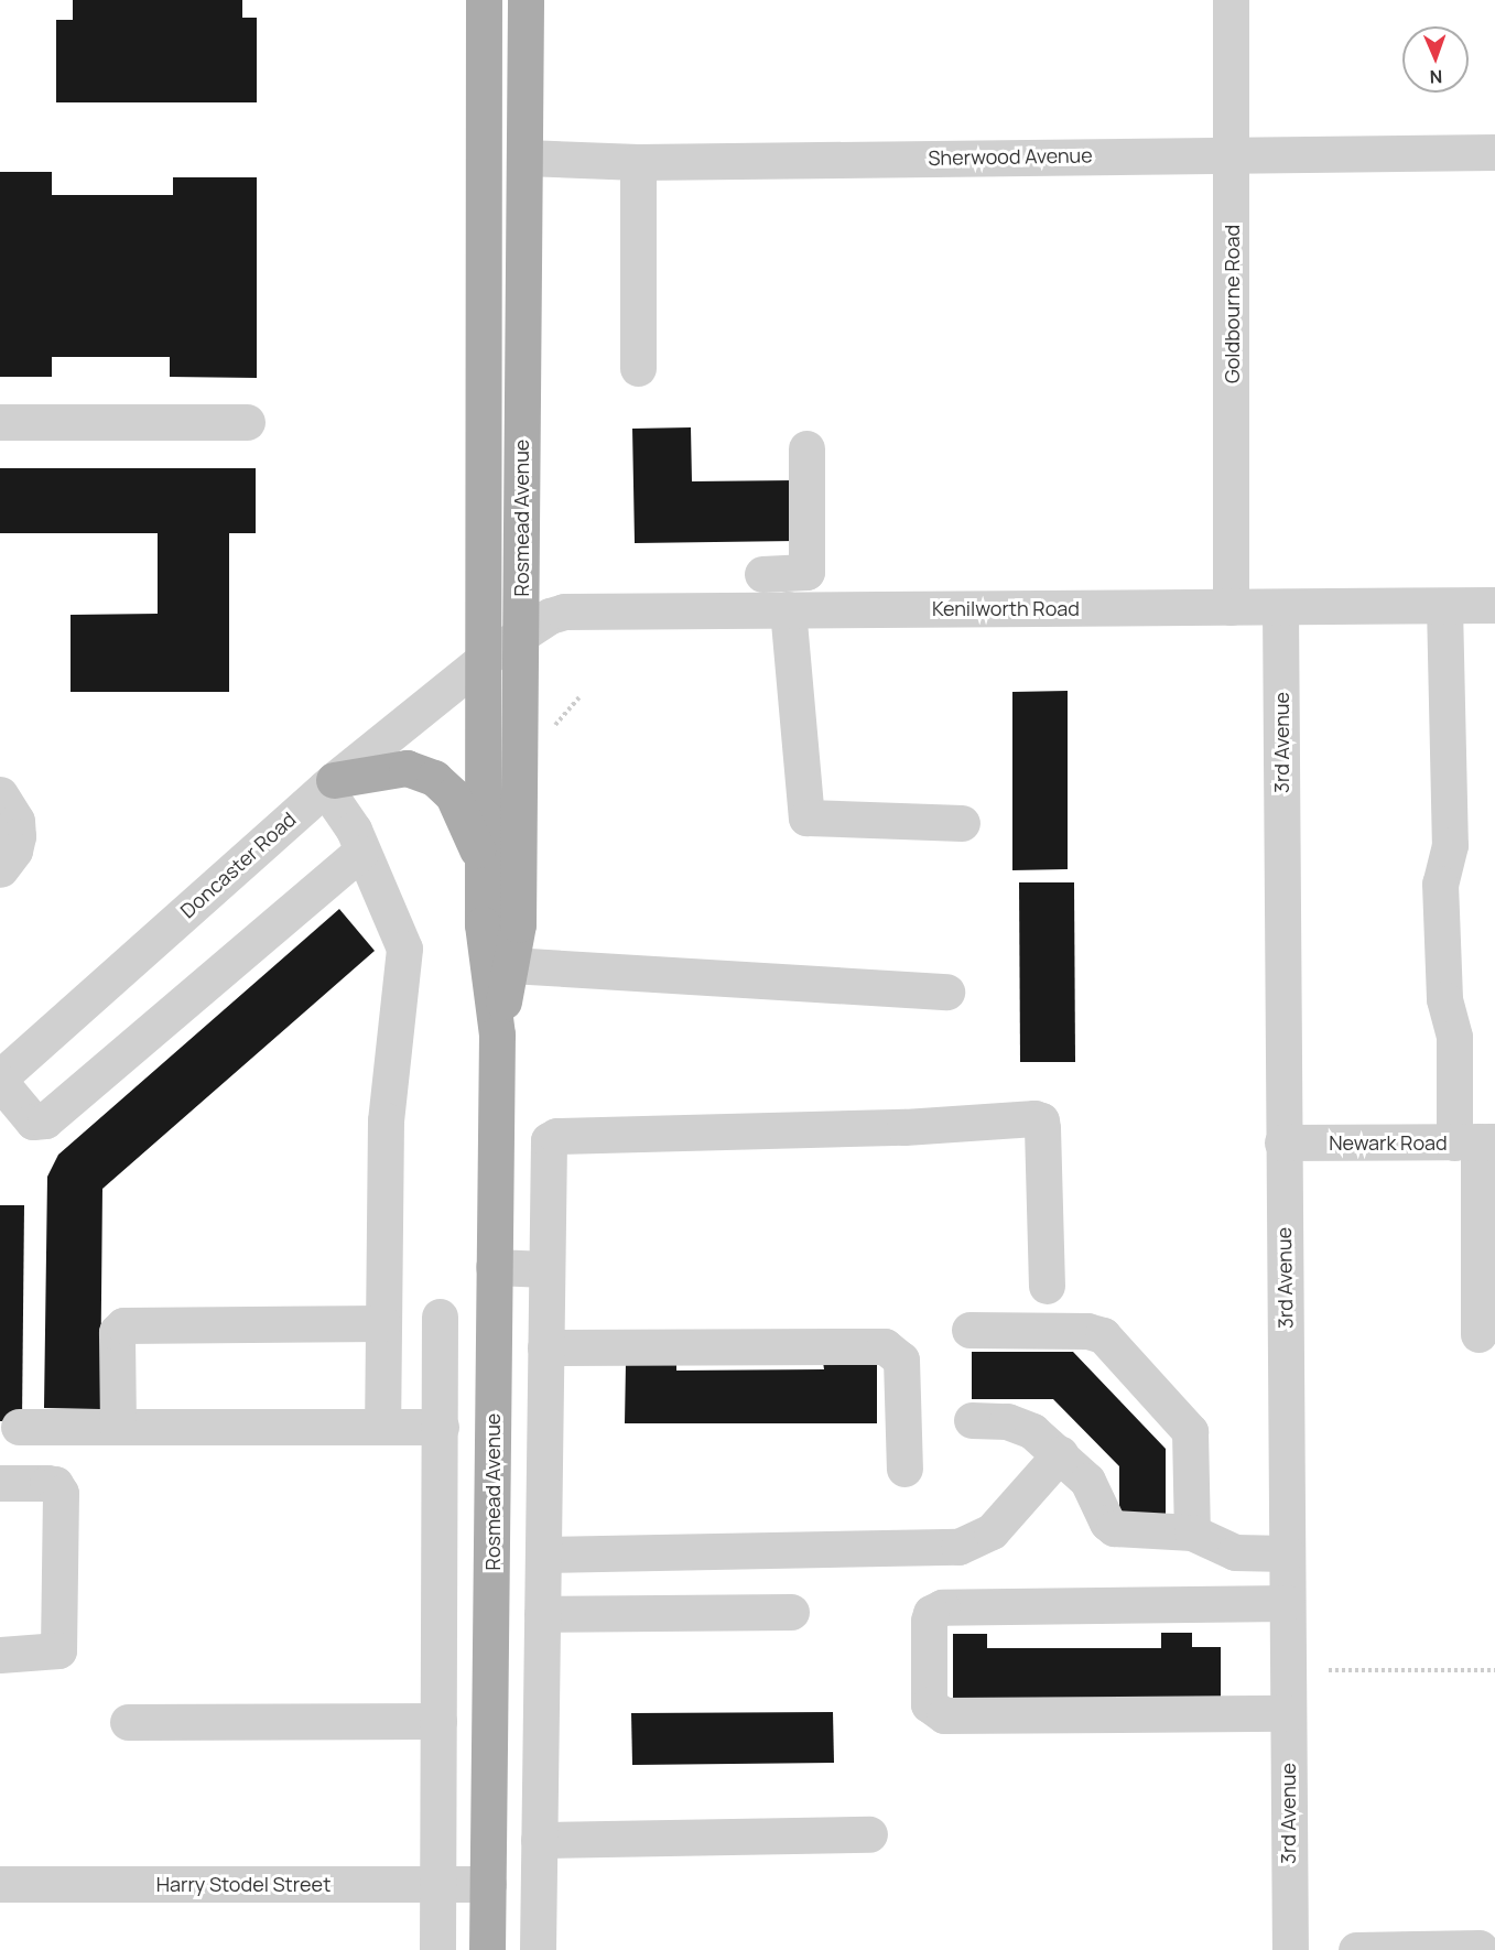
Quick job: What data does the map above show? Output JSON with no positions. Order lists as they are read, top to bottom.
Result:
{
  "streets": {
    "main road": ["Rosmead Avenue"],
    "street": [
      "Sherwood Avenue",
      "Goldbourne Road",
      "Kenilworth Road",
      "3rd Avenue",
      "Doncaster Road",
      "Newark Road",
      "Harry Stodel Street"
    ]
  },
  "crossings": [
    ["Sherwood Avenue", "Goldbourne Road"],
    ["Sherwood Avenue", "Rosmead Avenue"],
    ["Goldbourne Road", "Kenilworth Road"],
    ["Rosmead Avenue", "Kenilworth Road"],
    ["Rosmead Avenue", "Doncaster Road"],
    ["Rosmead Avenue", "Harry Stodel Street"],
    ["Kenilworth Road", "3rd Avenue"],
    ["Kenilworth Road", "Doncaster Road"],
    ["3rd Avenue", "Newark Road"]
  ],
  "north": "bottom"
}
